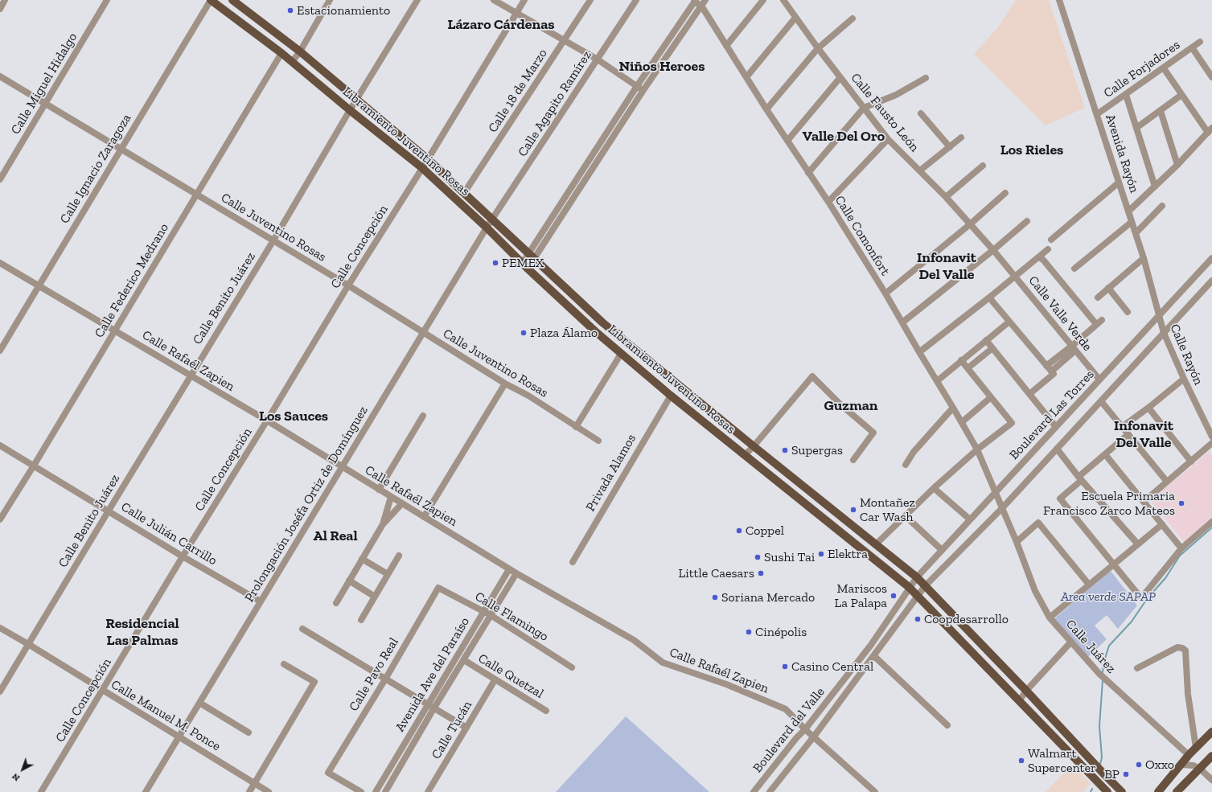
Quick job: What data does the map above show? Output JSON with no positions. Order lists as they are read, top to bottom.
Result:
{
  "streets": {
    "main road": ["Libramiento Juventino Rosas"],
    "street": [
      "Calle Forjadores",
      "Calle Miguel Hidalgo",
      "Calle 18 de Marzo",
      "Calle Agapito Ramírez",
      "Calle Fausto León",
      "Avenida Rayón",
      "Calle Ignacio Zaragoza",
      "Calle Juventino Rosas",
      "Calle Comonfort",
      "Calle Concepción",
      "Calle Federico Medrano",
      "Calle Benito Juárez",
      "Calle Valle Verde",
      "Calle Rayón",
      "Calle Rafaél Zapien",
      "Boulevard Las Torres",
      "Privada Alamos",
      "Prolongación Joséfa Ortiz de Domínguez",
      "Calle Julián Carrillo",
      "Calle Flamingo",
      "Calle Juárez",
      "Calle Pavo Real",
      "Avenida Ave del Paraíso",
      "Calle Quetzal",
      "Calle Manuel M. Ponce",
      "Calle Tucán",
      "Boulevard del Valle"
    ]
  },
  "crossings": [
    ["Calle Forjadores", "Avenida Rayón"],
    ["Calle Miguel Hidalgo", "Calle Juventino Rosas"],
    ["Calle 18 de Marzo", "Libramiento Juventino Rosas"],
    ["Calle Agapito Ramírez", "Libramiento Juventino Rosas"],
    ["Calle Agapito Ramírez", "Prolongación Joséfa Ortiz de Domínguez"],
    ["Calle Fausto León", "Calle Valle Verde"],
    ["Libramiento Juventino Rosas", "Calle Ignacio Zaragoza"],
    ["Libramiento Juventino Rosas", "Calle Concepción"],
    ["Libramiento Juventino Rosas", "Calle Federico Medrano"],
    ["Libramiento Juventino Rosas", "Calle Benito Juárez"],
    ["Libramiento Juventino Rosas", "Boulevard Las Torres"],
    ["Libramiento Juventino Rosas", "Privada Alamos"],
    ["Libramiento Juventino Rosas", "Prolongación Joséfa Ortiz de Domínguez"],
    ["Libramiento Juventino Rosas", "Boulevard del Valle"],
    ["Avenida Rayón", "Calle Rayón"],
    ["Avenida Rayón", "Boulevard Las Torres"],
    ["Calle Ignacio Zaragoza", "Calle Juventino Rosas"],
    ["Calle Ignacio Zaragoza", "Calle Rafaél Zapien"],
    ["Calle Juventino Rosas", "Calle Concepción"],
    ["Calle Juventino Rosas", "Calle Federico Medrano"],
    ["Calle Juventino Rosas", "Calle Benito Juárez"],
    ["Calle Juventino Rosas", "Prolongación Joséfa Ortiz de Domínguez"],
    ["Calle Comonfort", "Boulevard Las Torres"],
    ["Calle Comonfort", "Calle Juárez"],
    ["Calle Concepción", "Calle Rafaél Zapien"],
    ["Calle Concepción", "Calle Julián Carrillo"],
    ["Calle Concepción", "Calle Manuel M. Ponce"],
    ["Calle Federico Medrano", "Calle Rafaél Zapien"],
    ["Calle Federico Medrano", "Calle Julián Carrillo"],
    ["Calle Benito Juárez", "Calle Rafaél Zapien"],
    ["Calle Benito Juárez", "Calle Julián Carrillo"],
    ["Calle Benito Juárez", "Calle Manuel M. Ponce"],
    ["Calle Valle Verde", "Boulevard Las Torres"],
    ["Calle Rayón", "Boulevard Las Torres"],
    ["Calle Rafaél Zapien", "Prolongación Joséfa Ortiz de Domínguez"],
    ["Calle Rafaél Zapien", "Avenida Ave del Paraíso"],
    ["Calle Rafaél Zapien", "Boulevard del Valle"],
    ["Boulevard Las Torres", "Calle Juárez"],
    ["Boulevard Las Torres", "Boulevard del Valle"],
    ["Prolongación Joséfa Ortiz de Domínguez", "Calle Julián Carrillo"],
    ["Prolongación Joséfa Ortiz de Domínguez", "Calle Manuel M. Ponce"],
    ["Calle Flamingo", "Calle Pavo Real"],
    ["Calle Flamingo", "Avenida Ave del Paraíso"],
    ["Avenida Ave del Paraíso", "Calle Quetzal"],
    ["Calle Quetzal", "Calle Tucán"]
  ],
  "districts": [
    "Lázaro Cárdenas",
    "Niños Heroes",
    "Valle Del Oro",
    "Los Rieles",
    "Infonavit Del Valle",
    "Guzman",
    "Los Sauces",
    "Infonavit Del Valle",
    "Al Real",
    "Residencial Las Palmas"
  ],
  "parks": ["Area verde SAPAP"],
  "places": [
    "Estacionamiento",
    "PEMEX",
    "Plaza Álamo",
    "Supergas",
    "Escuela Primaria Francisco Zarco Mateos",
    "Montañez Car Wash",
    "Coppel",
    "Elektra",
    "Sushi Tai",
    "Little Caesars",
    "Mariscos La Palapa",
    "Soriana Mercado",
    "Coopdesarrollo",
    "Cinépolis",
    "Casino Central",
    "Walmart Supercenter",
    "Oxxo",
    "BP"
  ],
  "north": "bottom left"
}
